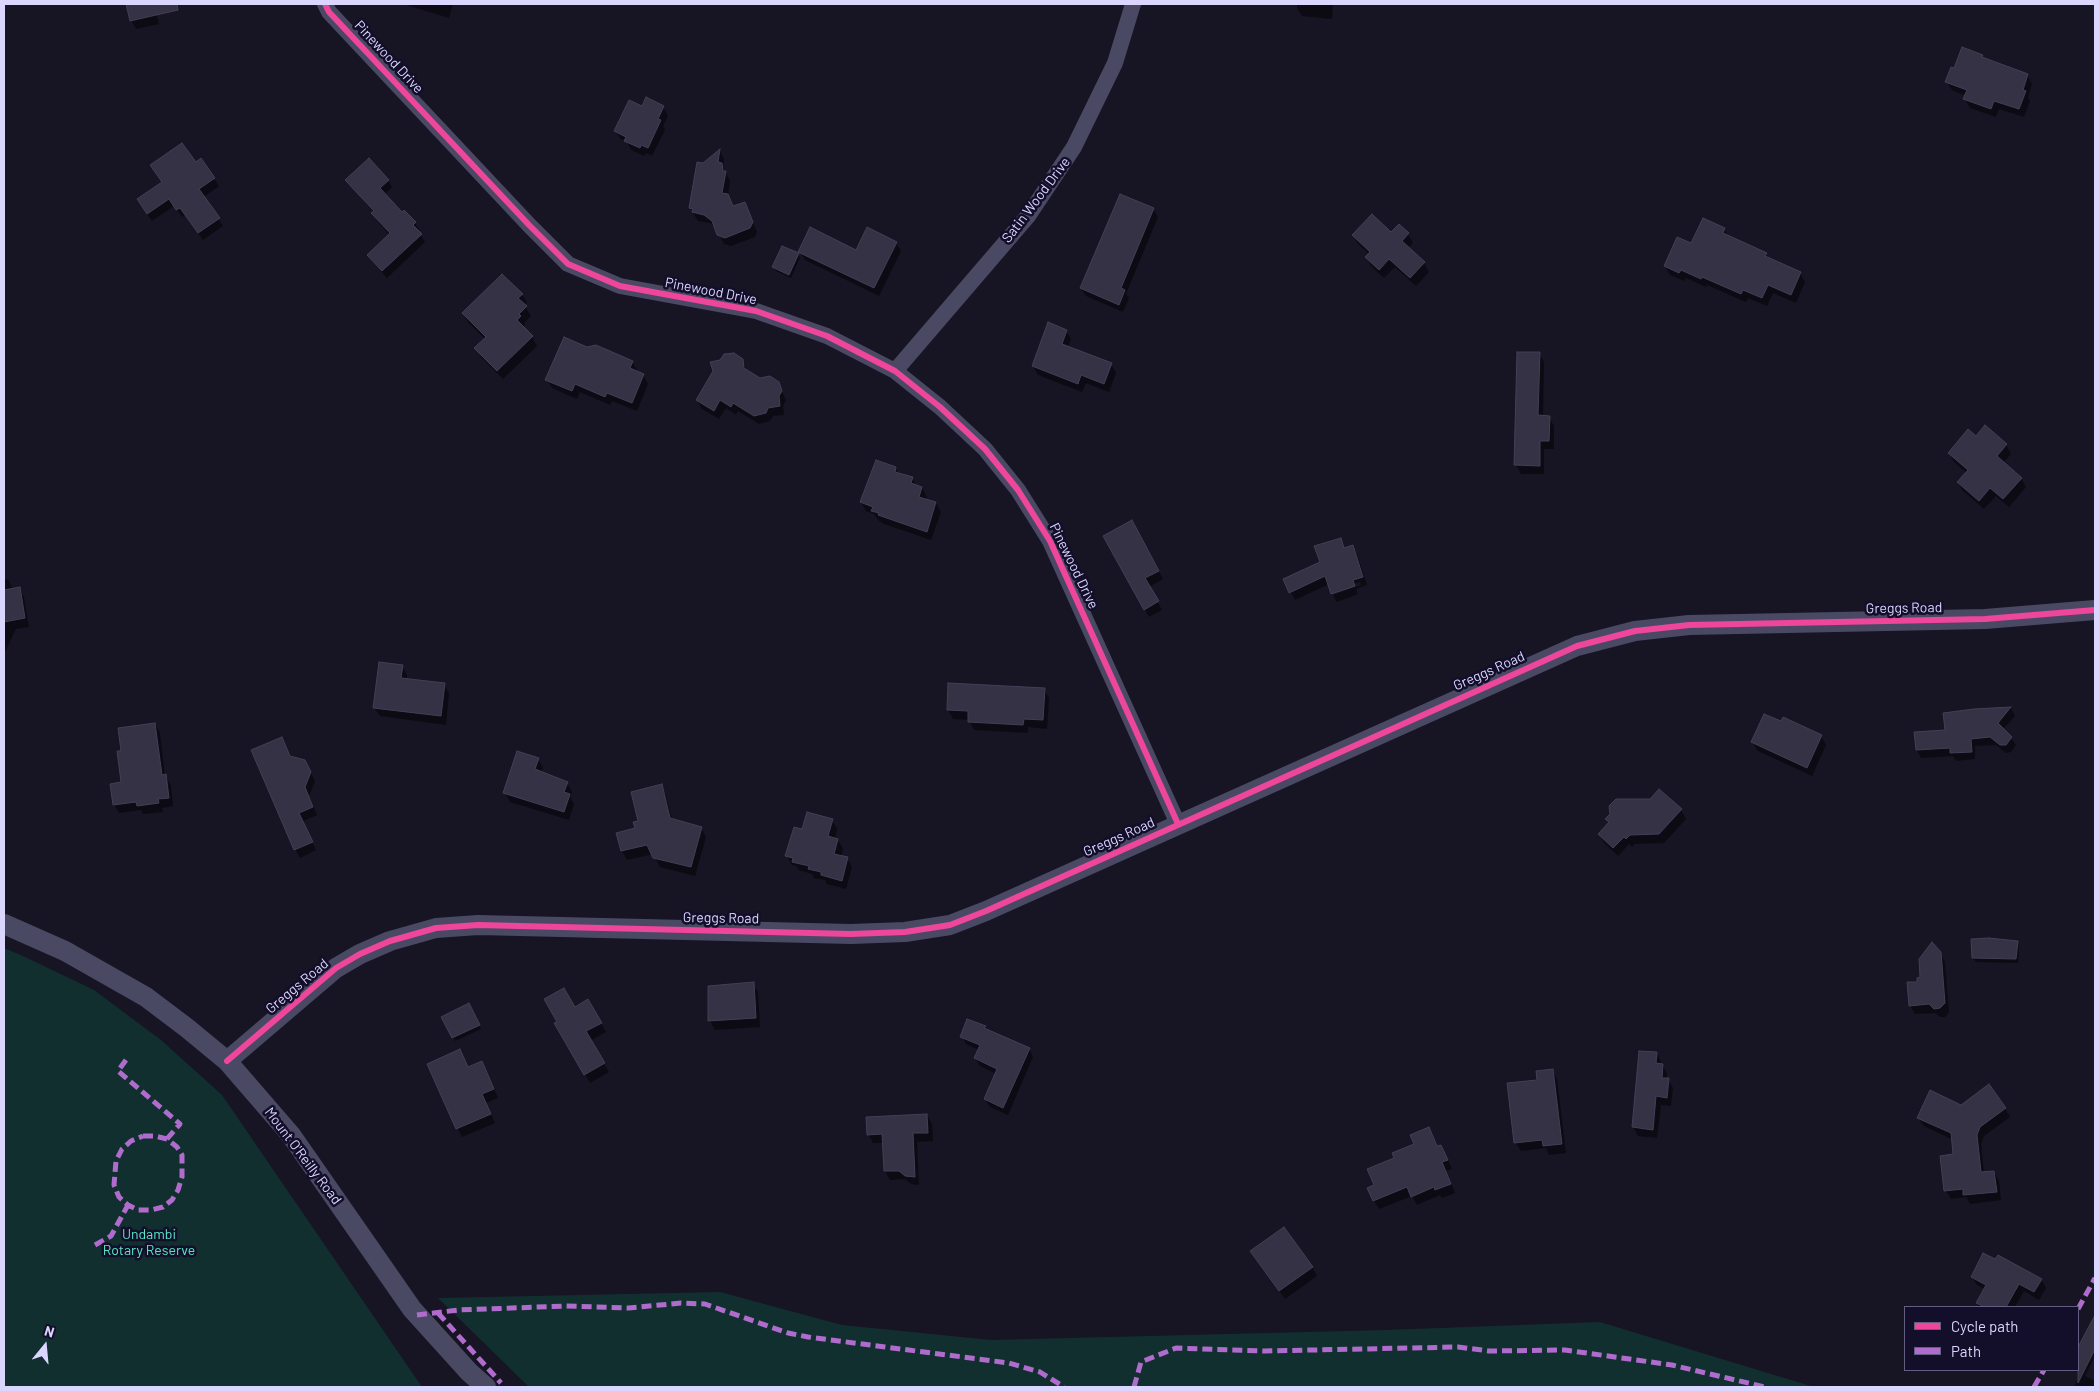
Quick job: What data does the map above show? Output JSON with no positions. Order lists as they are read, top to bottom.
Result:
{
  "streets": {
    "street": [
      "Pinewood Drive",
      "Satin Wood Drive",
      "Greggs Road",
      "Mount O'Reilly Road"
    ]
  },
  "crossings": [
    ["Pinewood Drive", "Satin Wood Drive"],
    ["Pinewood Drive", "Greggs Road"],
    ["Greggs Road", "Mount O'Reilly Road"]
  ],
  "parks": ["Undambi Rotary Reserve"],
  "legend": ["Cycle path", "Path"],
  "north": "top"
}
